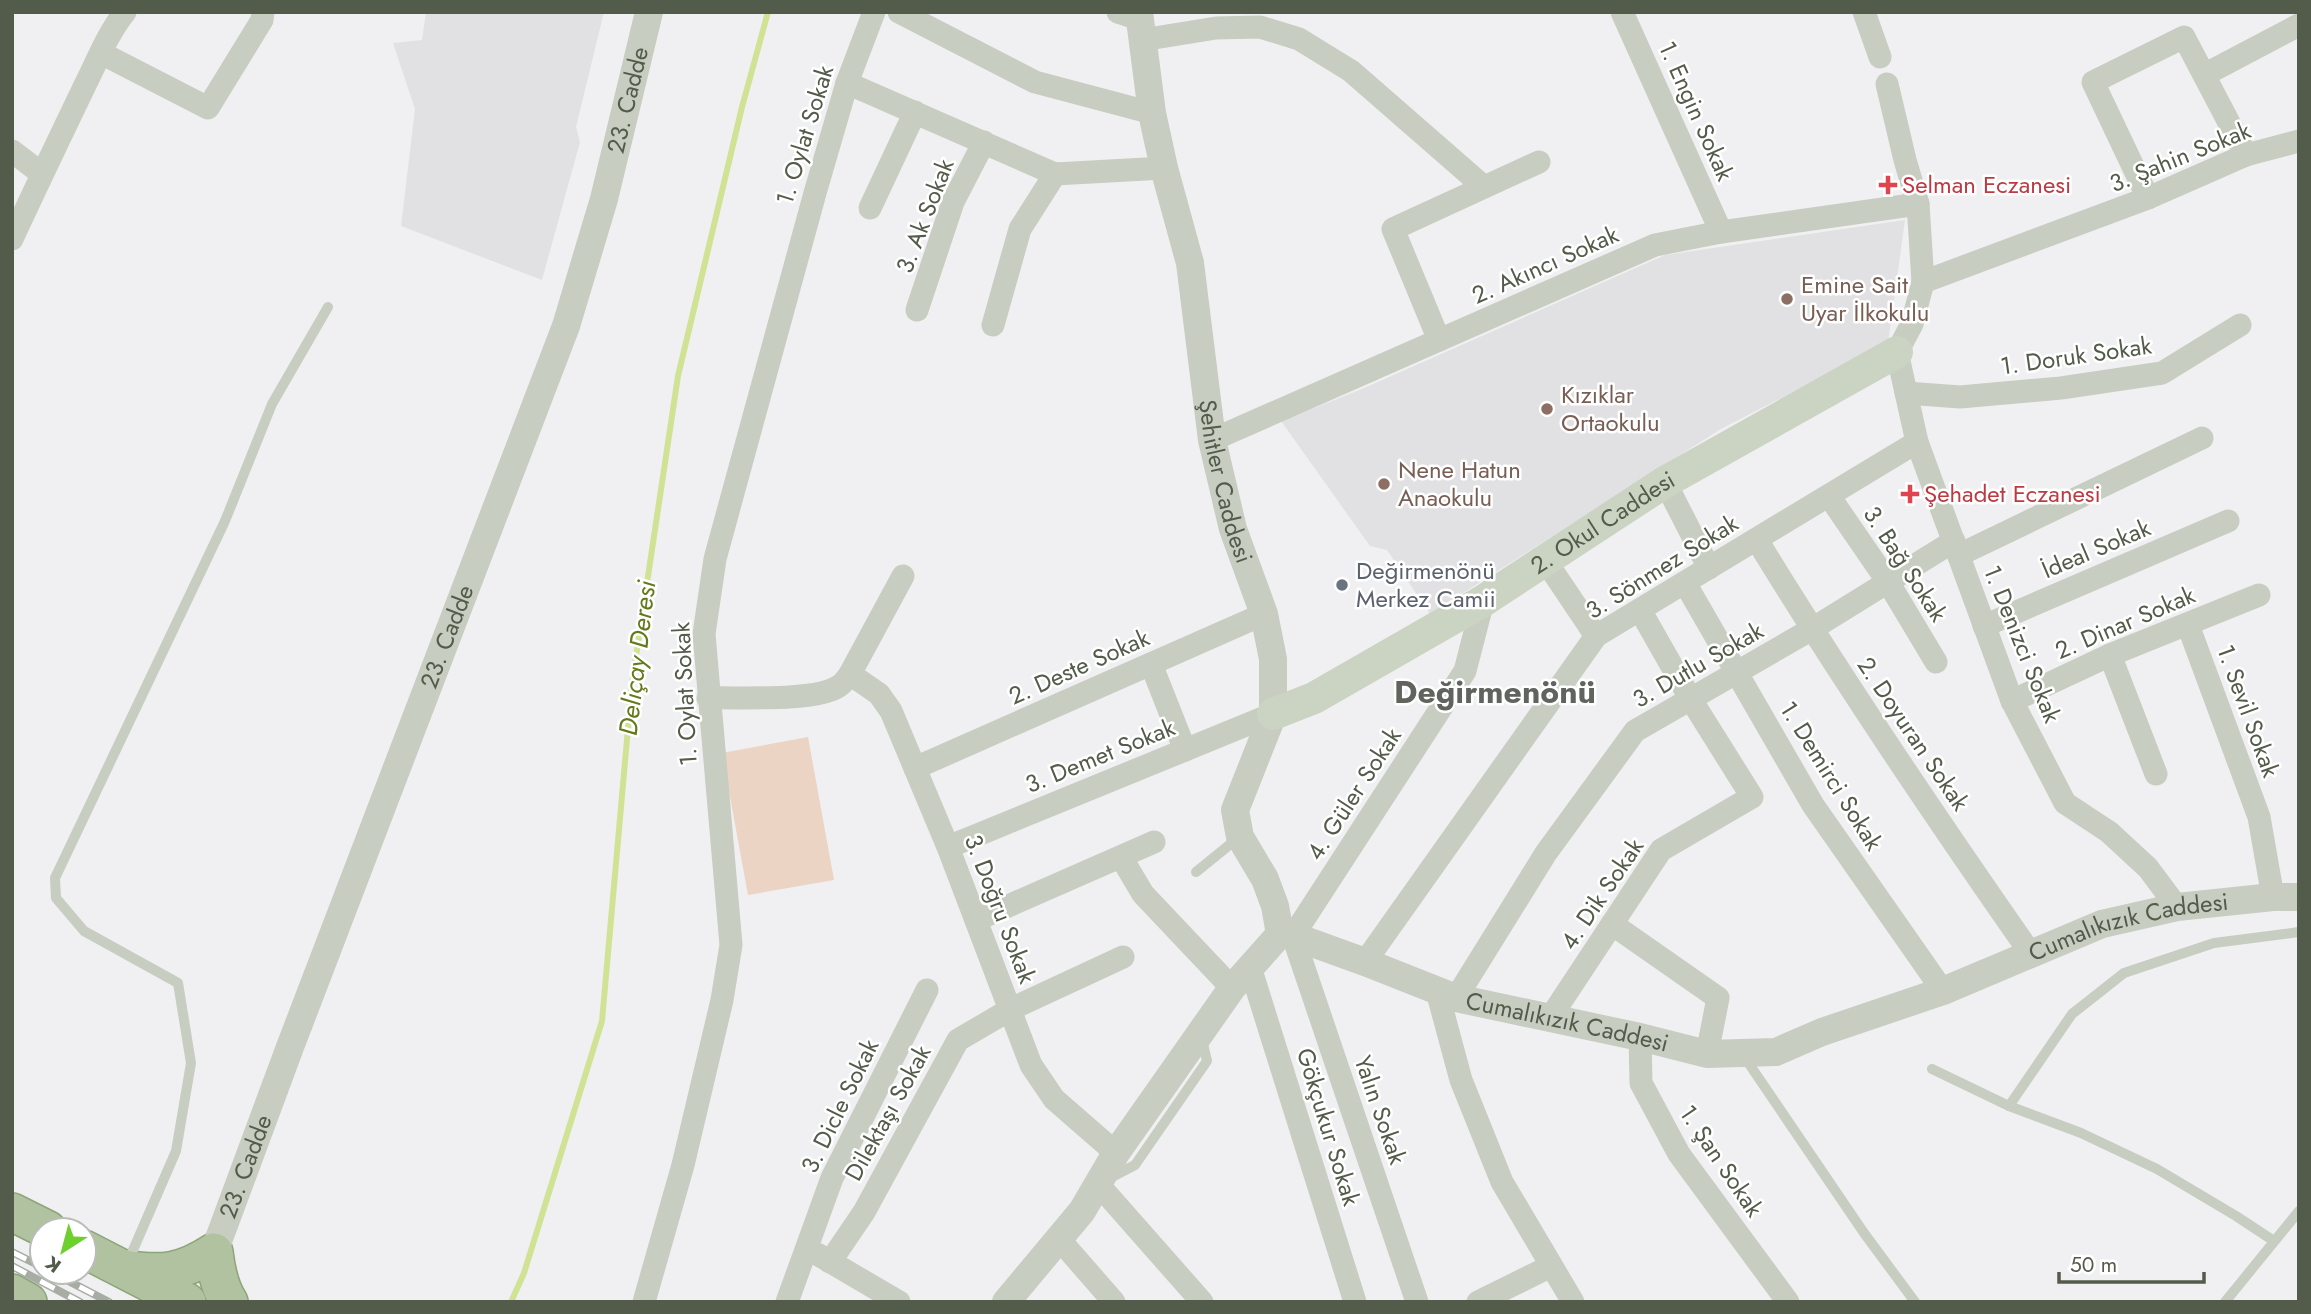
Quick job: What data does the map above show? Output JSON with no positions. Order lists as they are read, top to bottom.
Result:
{
  "streets": {
    "main road": ["2. Okul Caddesi"],
    "street": [
      "23. Cadde",
      "1. Engin Sokak",
      "1. Oylat Sokak",
      "3. Şahin Sokak",
      "3. Ak Sokak",
      "2. Akıncı Sokak",
      "1. Doruk Sokak",
      "Şehitler Caddesi",
      "İdeal Sokak",
      "3. Bağ Sokak",
      "3. Sönmez Sokak",
      "2. Dinar Sokak",
      "1. Denizci Sokak",
      "3. Dutlu Sokak",
      "2. Deste Sokak",
      "1. Sevil Sokak",
      "2. Doyuran Sokak",
      "3. Demet Sokak",
      "1. Demirci Sokak",
      "4. Güler Sokak",
      "4. Dik Sokak",
      "3. Doğru Sokak",
      "Cumalıkızık Caddesi",
      "3. Dicle Sokak",
      "Yalın Sokak",
      "Dilektaşı Sokak",
      "Gökçukur Sokak",
      "1. Şan Sokak"
    ]
  },
  "crossings": [
    ["1. Engin Sokak", "2. Akıncı Sokak"],
    ["2. Akıncı Sokak", "Şehitler Caddesi"],
    ["1. Doruk Sokak", "1. Denizci Sokak"],
    ["Şehitler Caddesi", "2. Okul Caddesi"],
    ["Şehitler Caddesi", "2. Deste Sokak"],
    ["Şehitler Caddesi", "3. Demet Sokak"],
    ["Şehitler Caddesi", "4. Güler Sokak"],
    ["Şehitler Caddesi", "Cumalıkızık Caddesi"],
    ["Şehitler Caddesi", "Yalın Sokak"],
    ["2. Okul Caddesi", "1. Denizci Sokak"],
    ["2. Okul Caddesi", "3. Demet Sokak"],
    ["2. Okul Caddesi", "4. Güler Sokak"],
    ["İdeal Sokak", "1. Denizci Sokak"],
    ["3. Bağ Sokak", "3. Sönmez Sokak"],
    ["3. Bağ Sokak", "3. Dutlu Sokak"],
    ["3. Sönmez Sokak", "1. Denizci Sokak"],
    ["3. Sönmez Sokak", "2. Doyuran Sokak"],
    ["3. Sönmez Sokak", "1. Demirci Sokak"],
    ["3. Sönmez Sokak", "Cumalıkızık Caddesi"],
    ["2. Dinar Sokak", "1. Denizci Sokak"],
    ["2. Dinar Sokak", "1. Sevil Sokak"],
    ["1. Denizci Sokak", "3. Dutlu Sokak"],
    ["1. Denizci Sokak", "Cumalıkızık Caddesi"],
    ["3. Dutlu Sokak", "2. Doyuran Sokak"],
    ["3. Dutlu Sokak", "1. Demirci Sokak"],
    ["3. Dutlu Sokak", "4. Dik Sokak"],
    ["3. Dutlu Sokak", "Cumalıkızık Caddesi"],
    ["2. Deste Sokak", "3. Doğru Sokak"],
    ["1. Sevil Sokak", "Cumalıkızık Caddesi"],
    ["2. Doyuran Sokak", "Cumalıkızık Caddesi"],
    ["3. Demet Sokak", "3. Doğru Sokak"],
    ["1. Demirci Sokak", "Cumalıkızık Caddesi"],
    ["4. Güler Sokak", "Cumalıkızık Caddesi"],
    ["4. Güler Sokak", "Yalın Sokak"],
    ["4. Dik Sokak", "Cumalıkızık Caddesi"],
    ["3. Doğru Sokak", "Dilektaşı Sokak"],
    ["Cumalıkızık Caddesi", "Yalın Sokak"],
    ["Cumalıkızık Caddesi", "1. Şan Sokak"]
  ],
  "districts": ["Değirmenönü"],
  "water": ["Deliçay Deresi"],
  "places": {
    "health": ["Selman Eczanesi", "Şehadet Eczanesi"],
    "other": [
      "Emine Sait Uyar İlkokulu",
      "Kızıklar Ortaokulu",
      "Nene Hatun Anaokulu",
      "Değirmenönü Merkez Camii"
    ]
  },
  "scale_bar": "50 m",
  "north": "bottom left"
}
